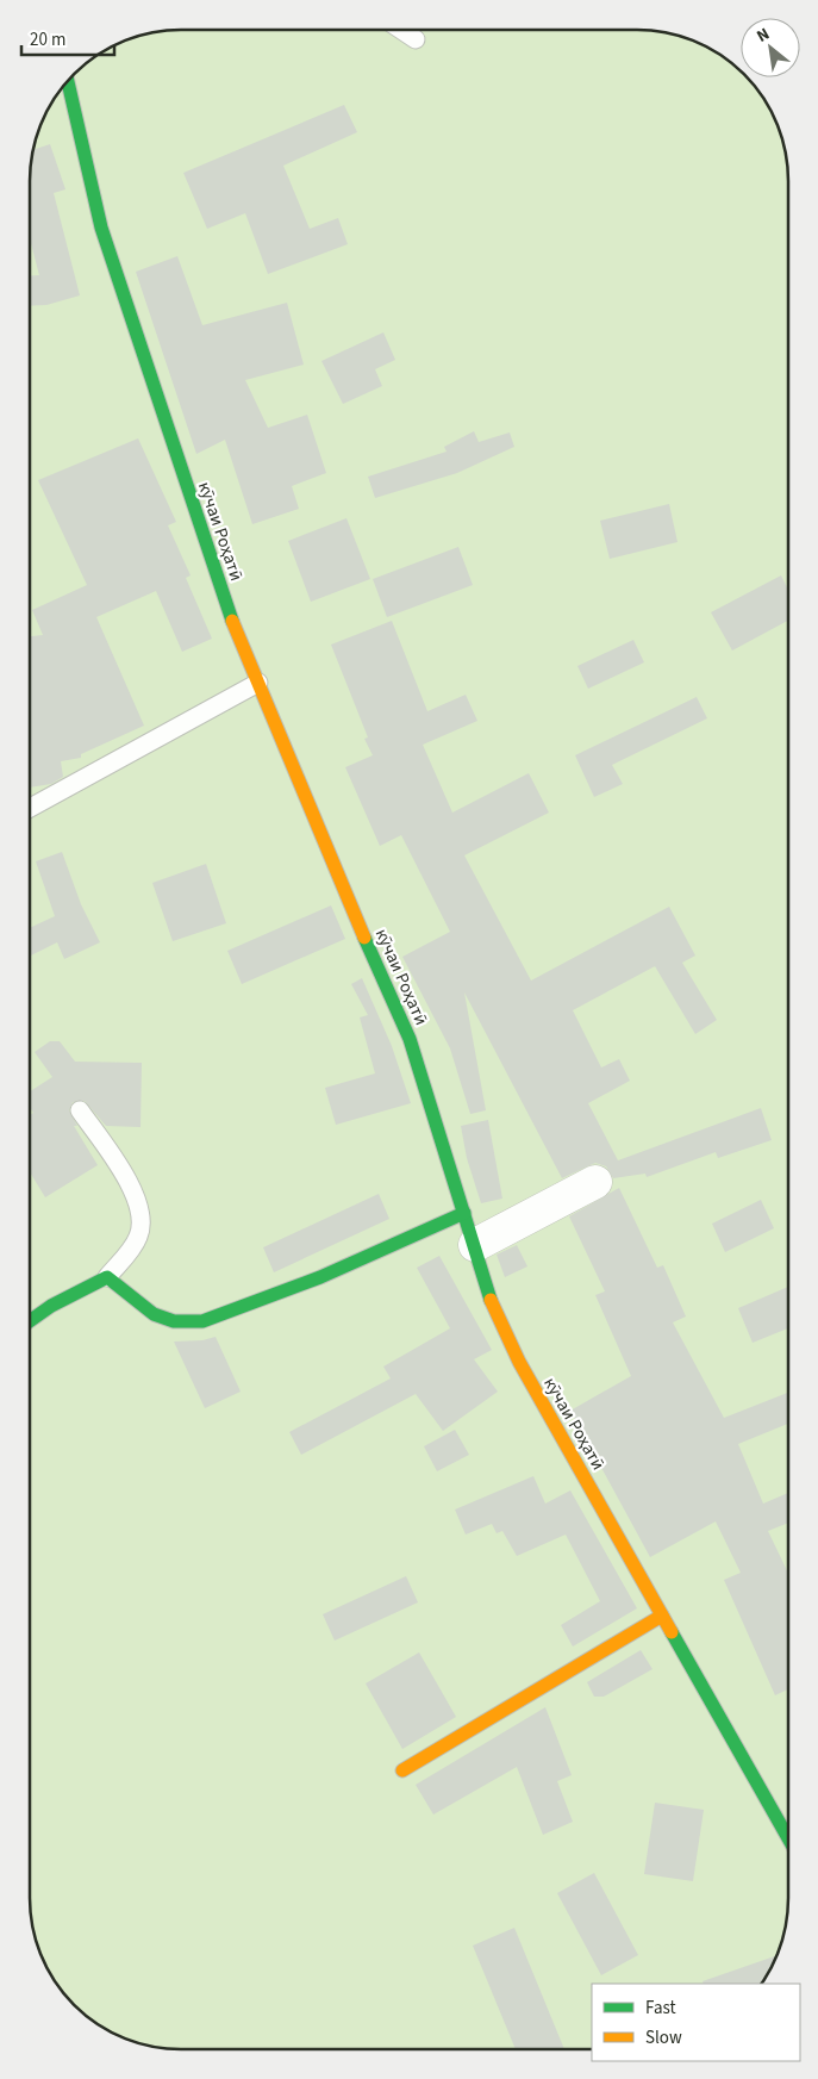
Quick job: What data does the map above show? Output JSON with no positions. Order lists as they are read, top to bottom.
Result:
{
  "streets": {
    "street": ["кӯчаи Роҳатӣ"]
  },
  "legend": ["Fast", "Slow"],
  "scale_bar": "20 m",
  "north": "top left"
}
